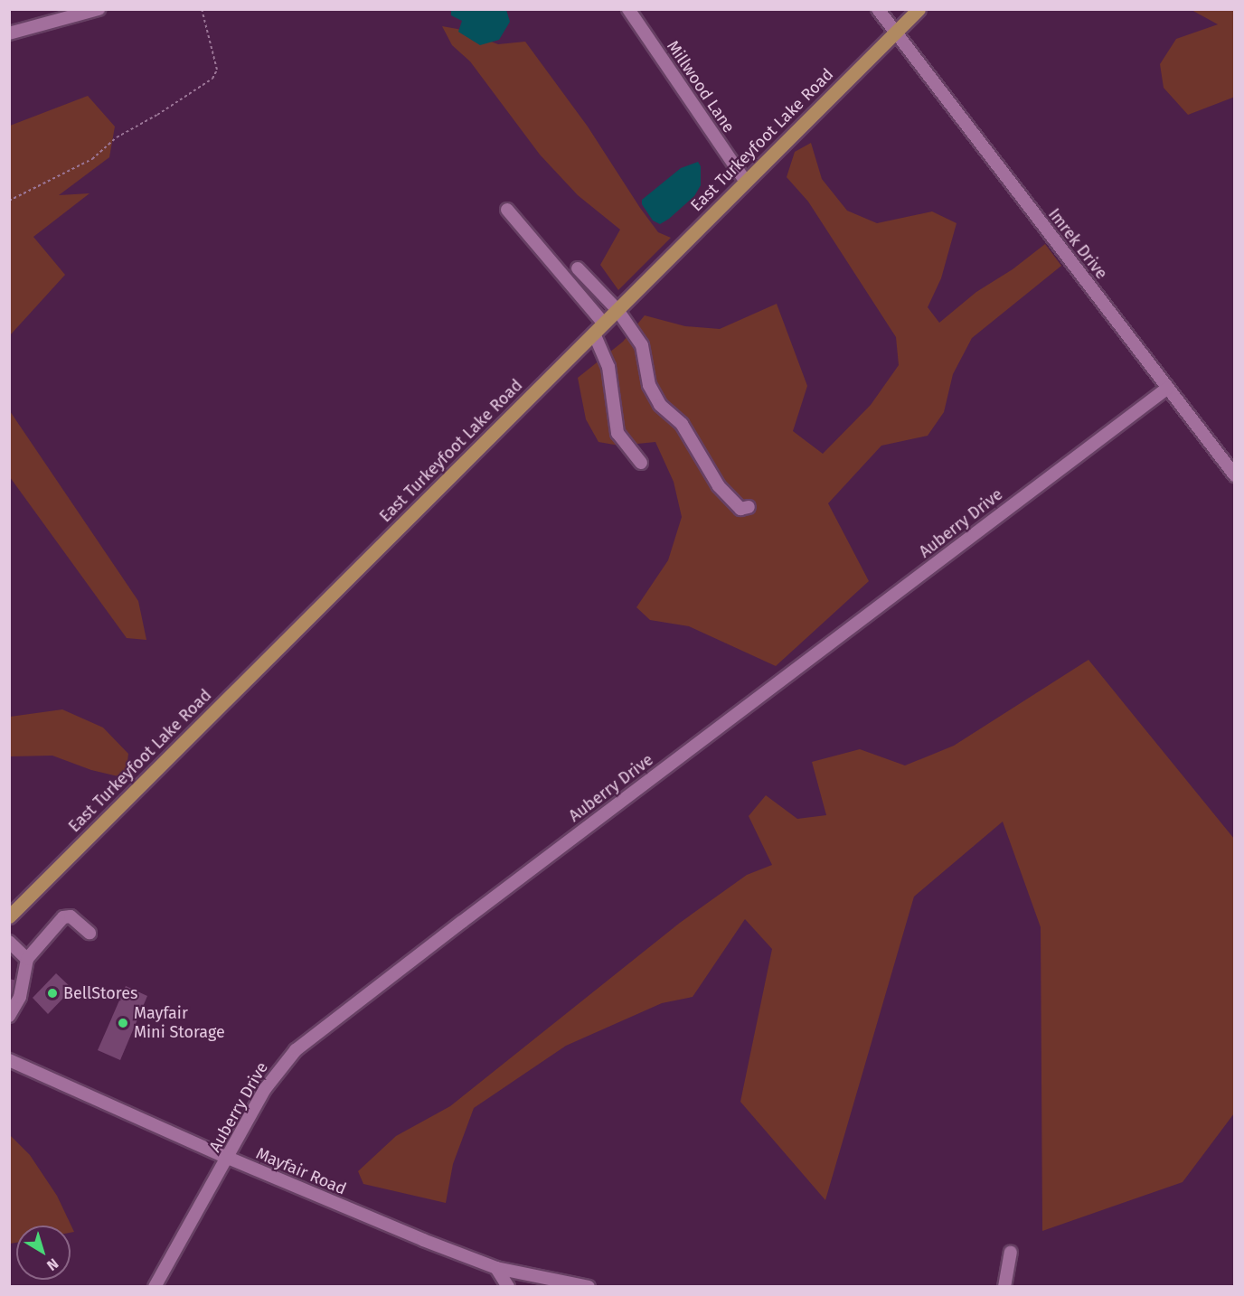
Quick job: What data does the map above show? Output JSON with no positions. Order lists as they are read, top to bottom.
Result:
{
  "streets": {
    "main road": ["East Turkeyfoot Lake Road"],
    "street": [
      "Millwood Lane",
      "Imrek Drive",
      "Auberry Drive",
      "Mayfair Road"
    ]
  },
  "crossings": [
    ["Millwood Lane", "East Turkeyfoot Lake Road"],
    ["East Turkeyfoot Lake Road", "Imrek Drive"],
    ["Imrek Drive", "Auberry Drive"],
    ["Auberry Drive", "Mayfair Road"]
  ],
  "places": ["BellStores", "Mayfair Mini Storage"],
  "north": "bottom right"
}
